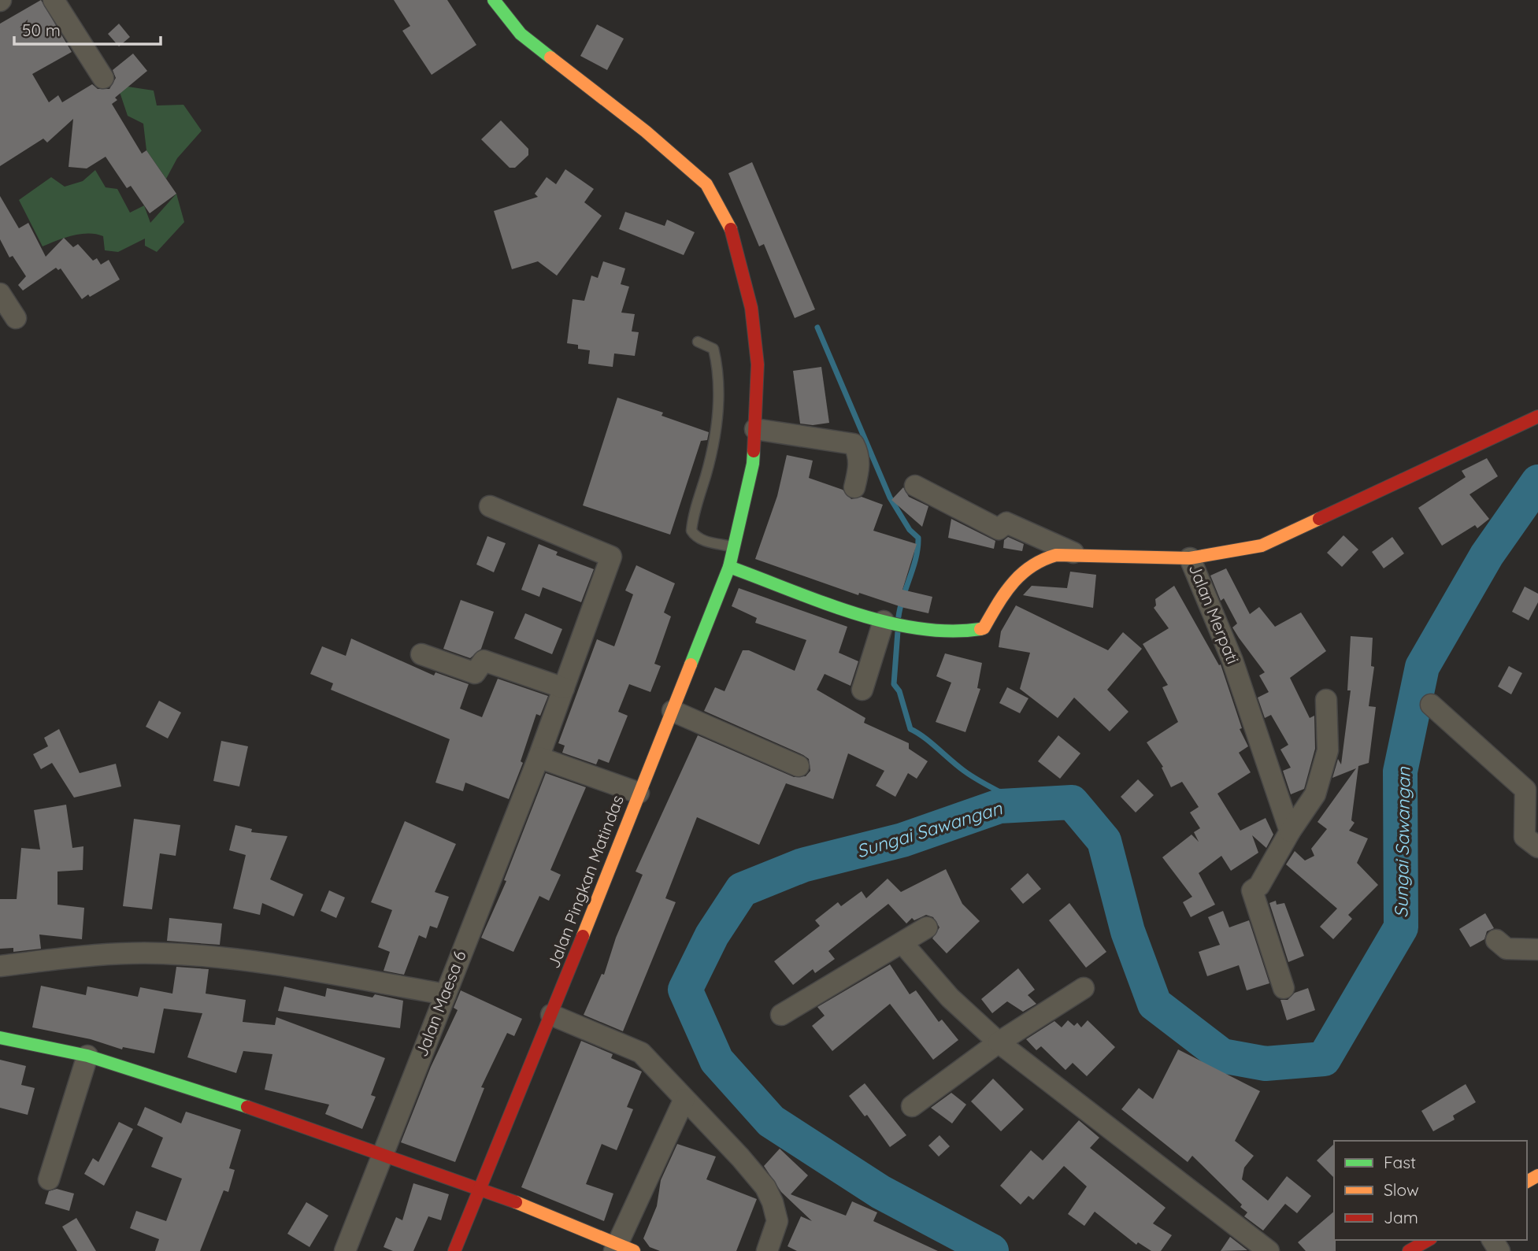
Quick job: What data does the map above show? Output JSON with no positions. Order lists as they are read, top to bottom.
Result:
{
  "streets": {
    "street": ["Jalan Merpati", "Jalan Pingkan Matindas", "Jalan Maesa 6"]
  },
  "water": ["Sungai Sawangan"],
  "legend": ["Fast", "Slow", "Jam"],
  "scale_bar": "50 m"
}
